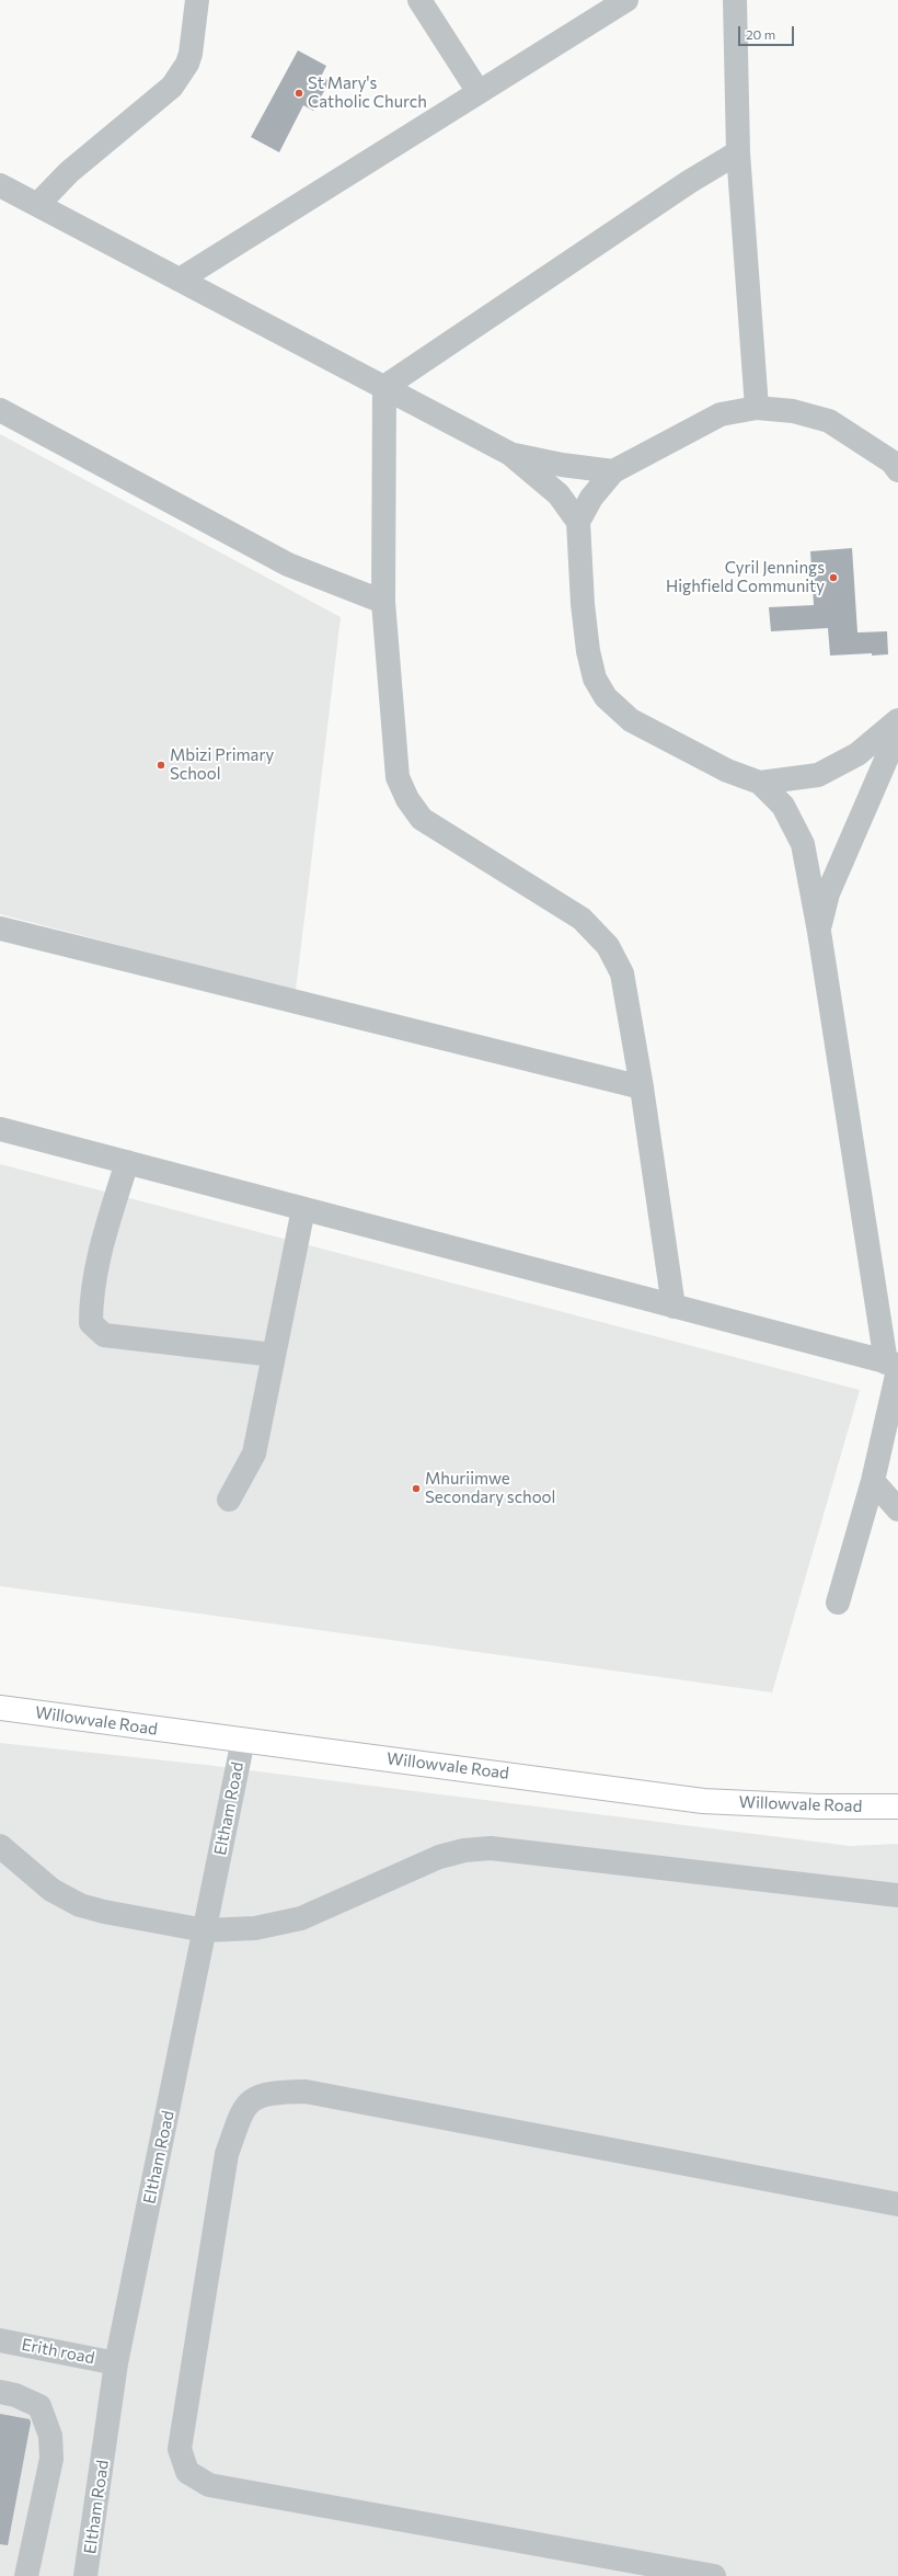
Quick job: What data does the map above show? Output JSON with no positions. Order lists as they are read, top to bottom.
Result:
{
  "streets": {
    "main road": ["Willowvale Road"],
    "street": ["Eltham Road", "Erith road"]
  },
  "crossings": [
    ["Willowvale Road", "Eltham Road"],
    ["Eltham Road", "Erith road"]
  ],
  "places": [
    "St Mary's Catholic Church",
    "Cyril Jennings Highfield Community",
    "Mbizi Primary School",
    "Mhuriimwe Secondary school"
  ],
  "scale_bar": "20 m"
}
